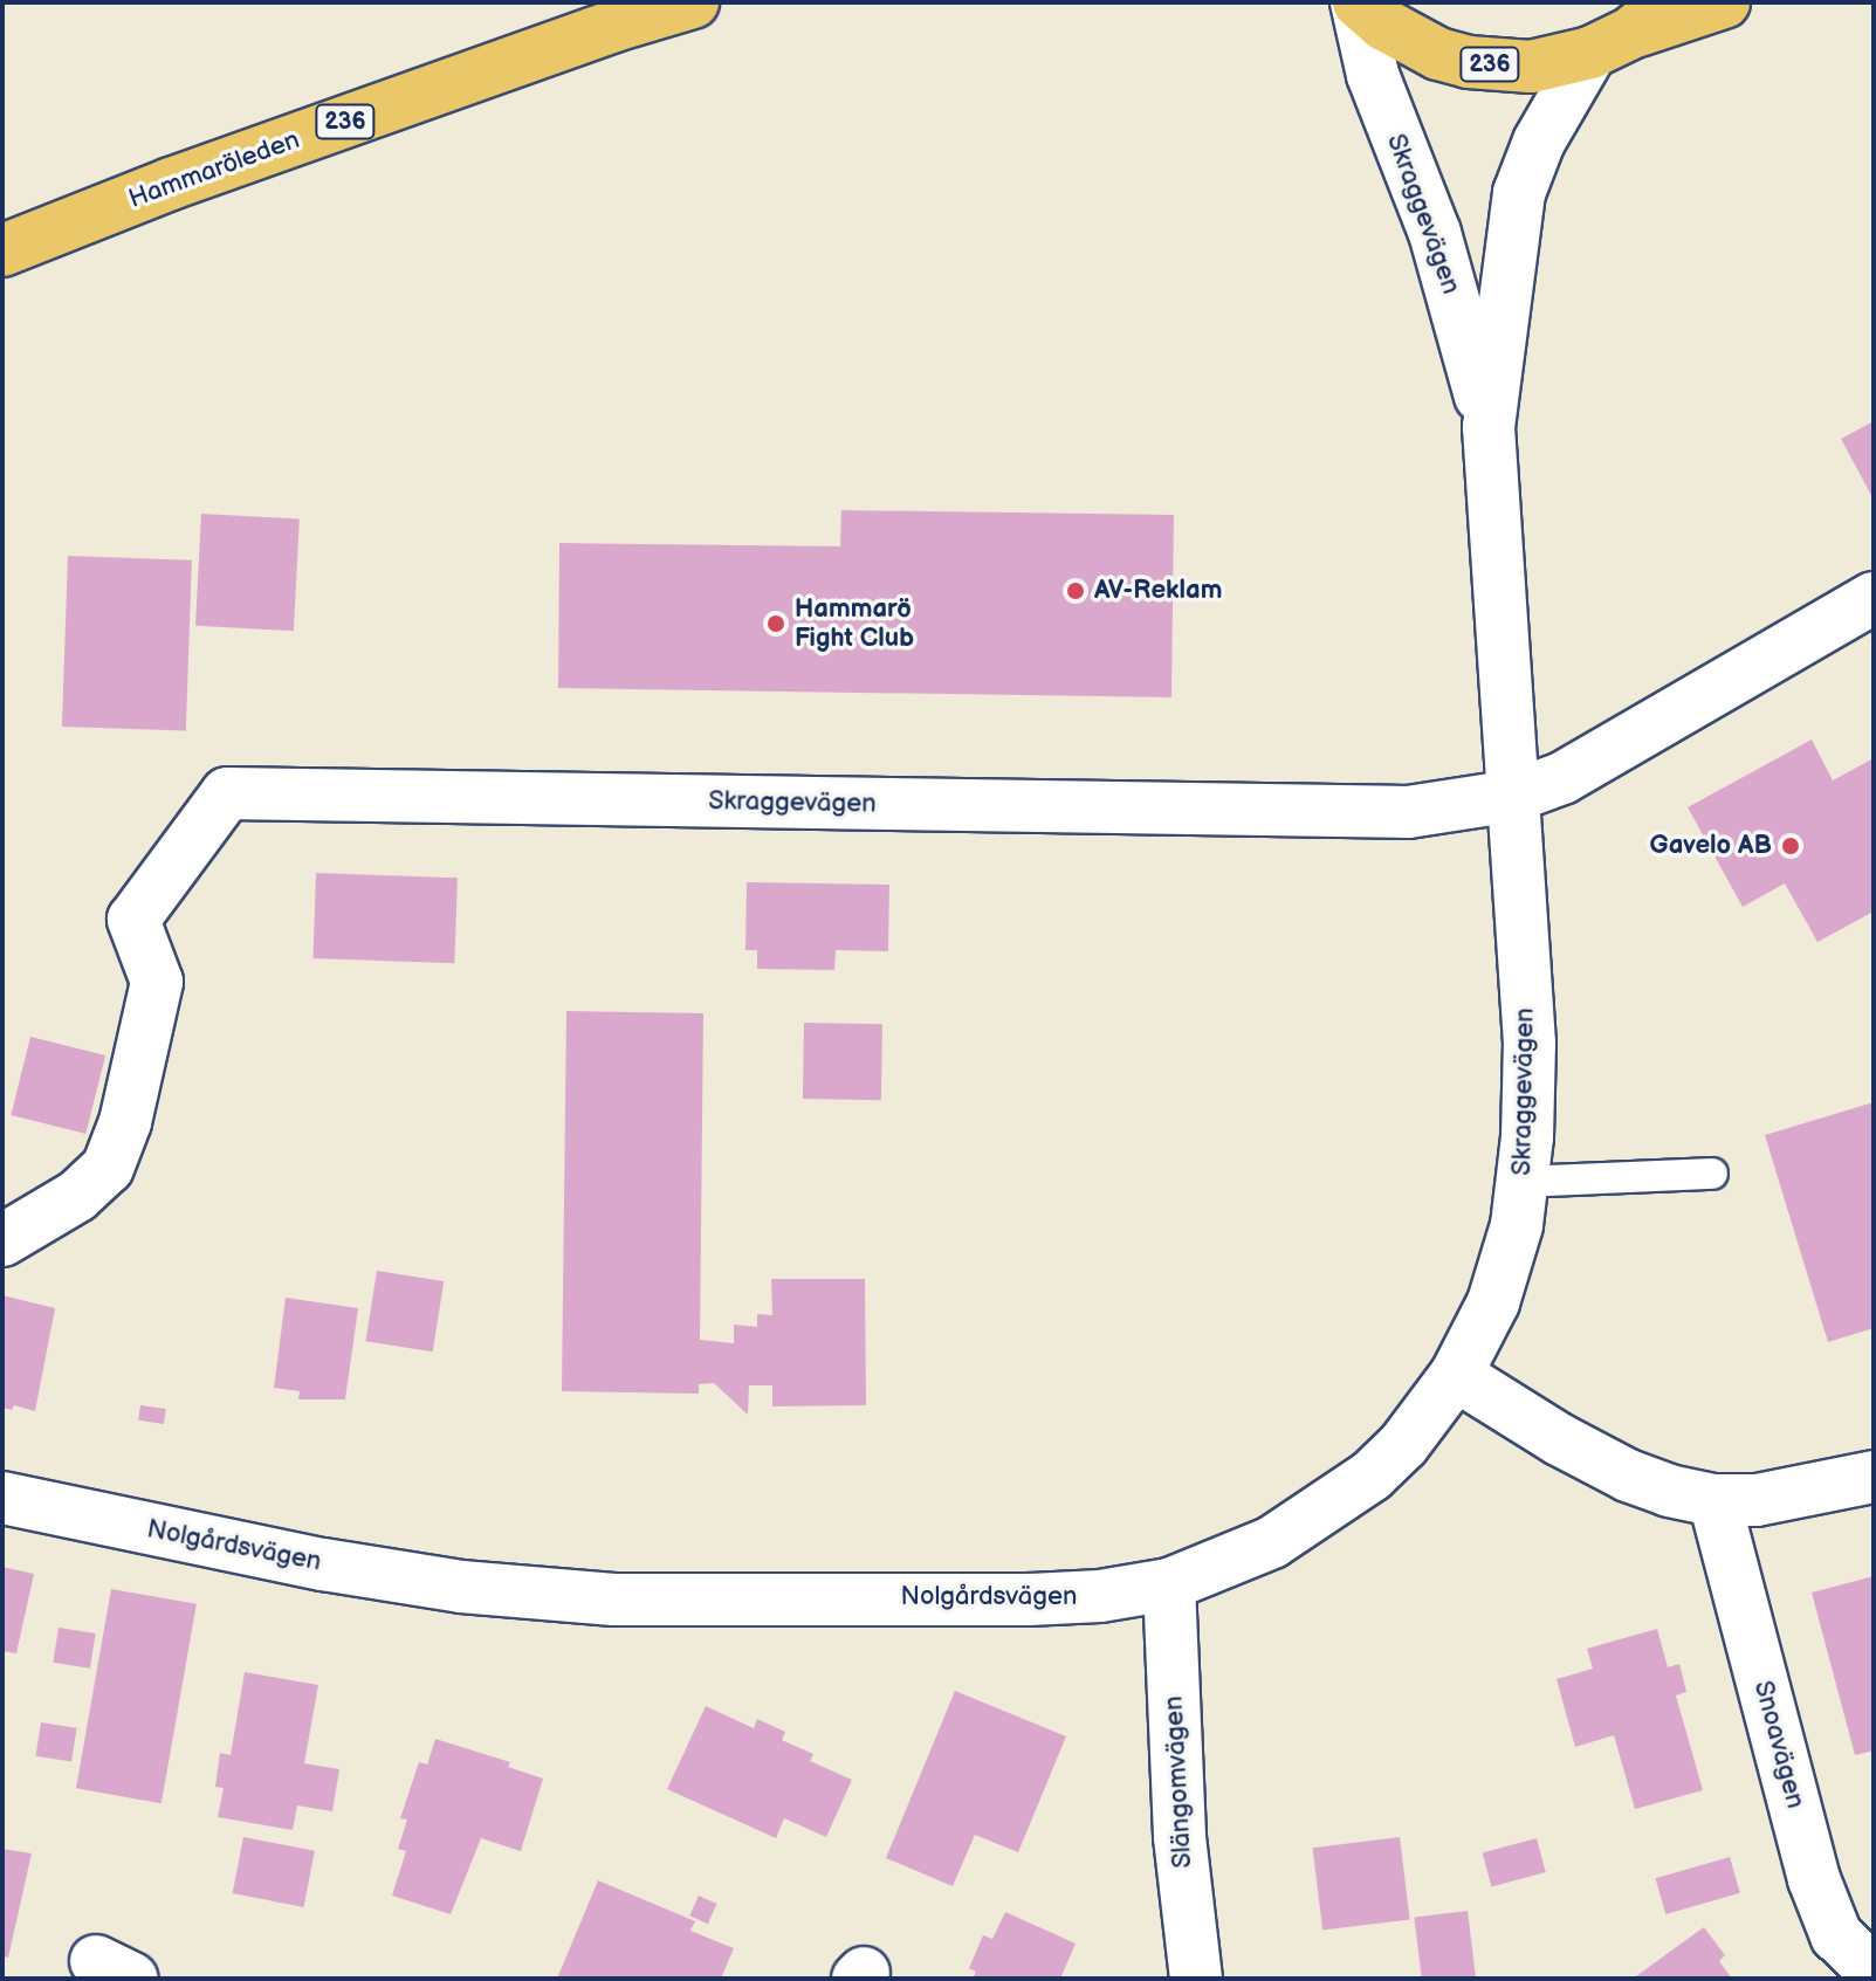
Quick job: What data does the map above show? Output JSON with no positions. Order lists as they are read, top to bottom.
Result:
{
  "streets": {
    "main road": ["236", "Hammaröleden"],
    "street": [
      "Skraggevägen",
      "Nolgårdsvägen",
      "Snoavägen",
      "Slängomvägen"
    ]
  },
  "crossings": [
    ["236", "Skraggevägen"],
    ["Skraggevägen", "Nolgårdsvägen"],
    ["Nolgårdsvägen", "Slängomvägen"]
  ],
  "places": ["AV-Reklam", "Hammarö Fight Club", "Gavelo AB"]
}
